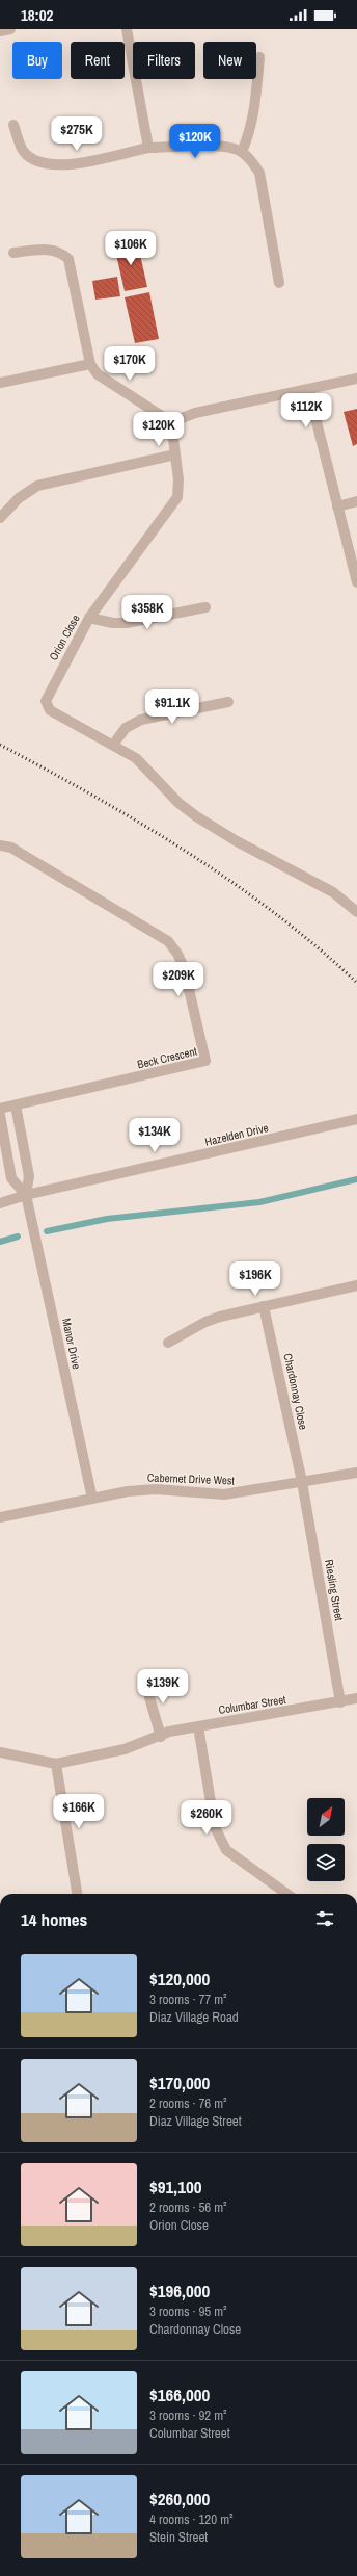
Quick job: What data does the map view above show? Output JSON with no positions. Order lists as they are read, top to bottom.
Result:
{
  "streets": {
    "street": [
      "Orion Close",
      "Beck Crescent",
      "Hazelden Drive",
      "Manor Drive",
      "Chardonnay Close",
      "Cabernet Drive West",
      "Riesling Street",
      "Columbar Street"
    ]
  },
  "crossings": [
    ["Hazelden Drive", "Manor Drive"],
    ["Manor Drive", "Cabernet Drive West"],
    ["Chardonnay Close", "Cabernet Drive West"],
    ["Chardonnay Close", "Riesling Street"],
    ["Cabernet Drive West", "Riesling Street"],
    ["Riesling Street", "Columbar Street"]
  ],
  "north": "top right",
  "page": {
    "status": "18:02",
    "chip": [
      "Buy",
      "Rent",
      "Filters",
      "New"
    ],
    "price": [
      "$275K",
      "$120K",
      "$106K",
      "$170K",
      "$112K",
      "$120K",
      "$358K",
      "$91.1K",
      "$209K",
      "$134K",
      "$196K",
      "$139K",
      "$166K",
      "$260K"
    ],
    "heading": "14 homes",
    "list": [
      {
        "name": "$120,000",
        "note": "3 rooms · 77 m² · Diaz Village Road"
      },
      {
        "name": "$170,000",
        "note": "2 rooms · 76 m² · Diaz Village Street"
      },
      {
        "name": "$91,100",
        "note": "2 rooms · 56 m² · Orion Close"
      },
      {
        "name": "$196,000",
        "note": "3 rooms · 95 m² · Chardonnay Close"
      },
      {
        "name": "$166,000",
        "note": "3 rooms · 92 m² · Columbar Street"
      },
      {
        "name": "$260,000",
        "note": "4 rooms · 120 m² · Stein Street"
      }
    ]
  }
}
